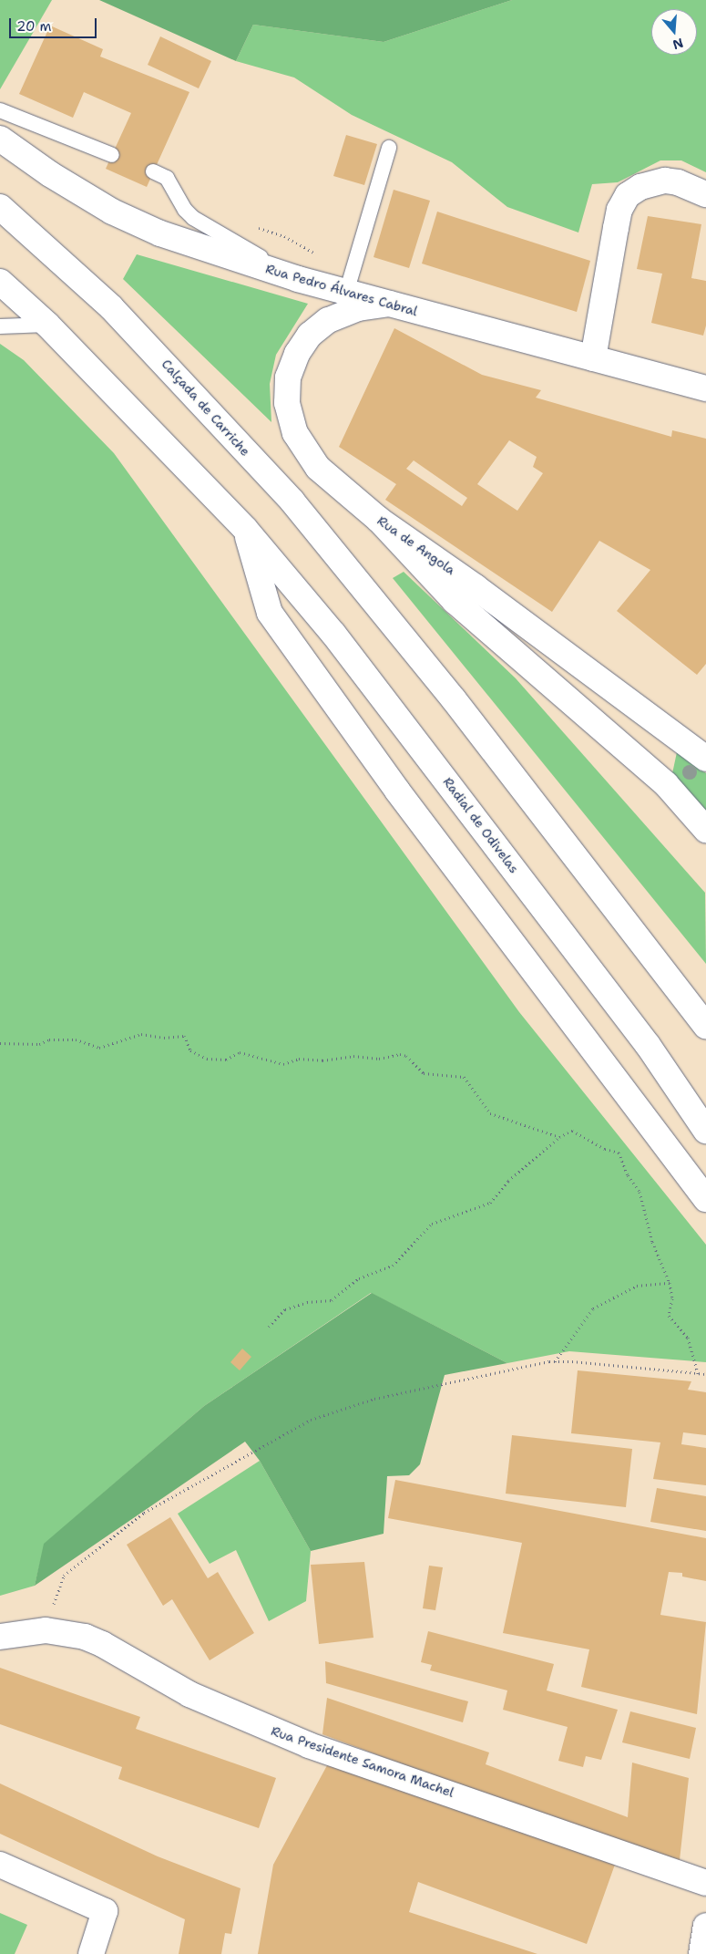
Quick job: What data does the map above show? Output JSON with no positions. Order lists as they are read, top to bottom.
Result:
{
  "streets": {
    "main road": [
      "Rua Pedro Álvares Cabral",
      "Calçada de Carriche",
      "Rua de Angola",
      "Radial de Odivelas",
      "Rua Presidente Samora Machel"
    ]
  },
  "crossings": [
    ["Rua Pedro Álvares Cabral", "Rua de Angola"]
  ],
  "scale_bar": "20 m",
  "north": "bottom"
}
